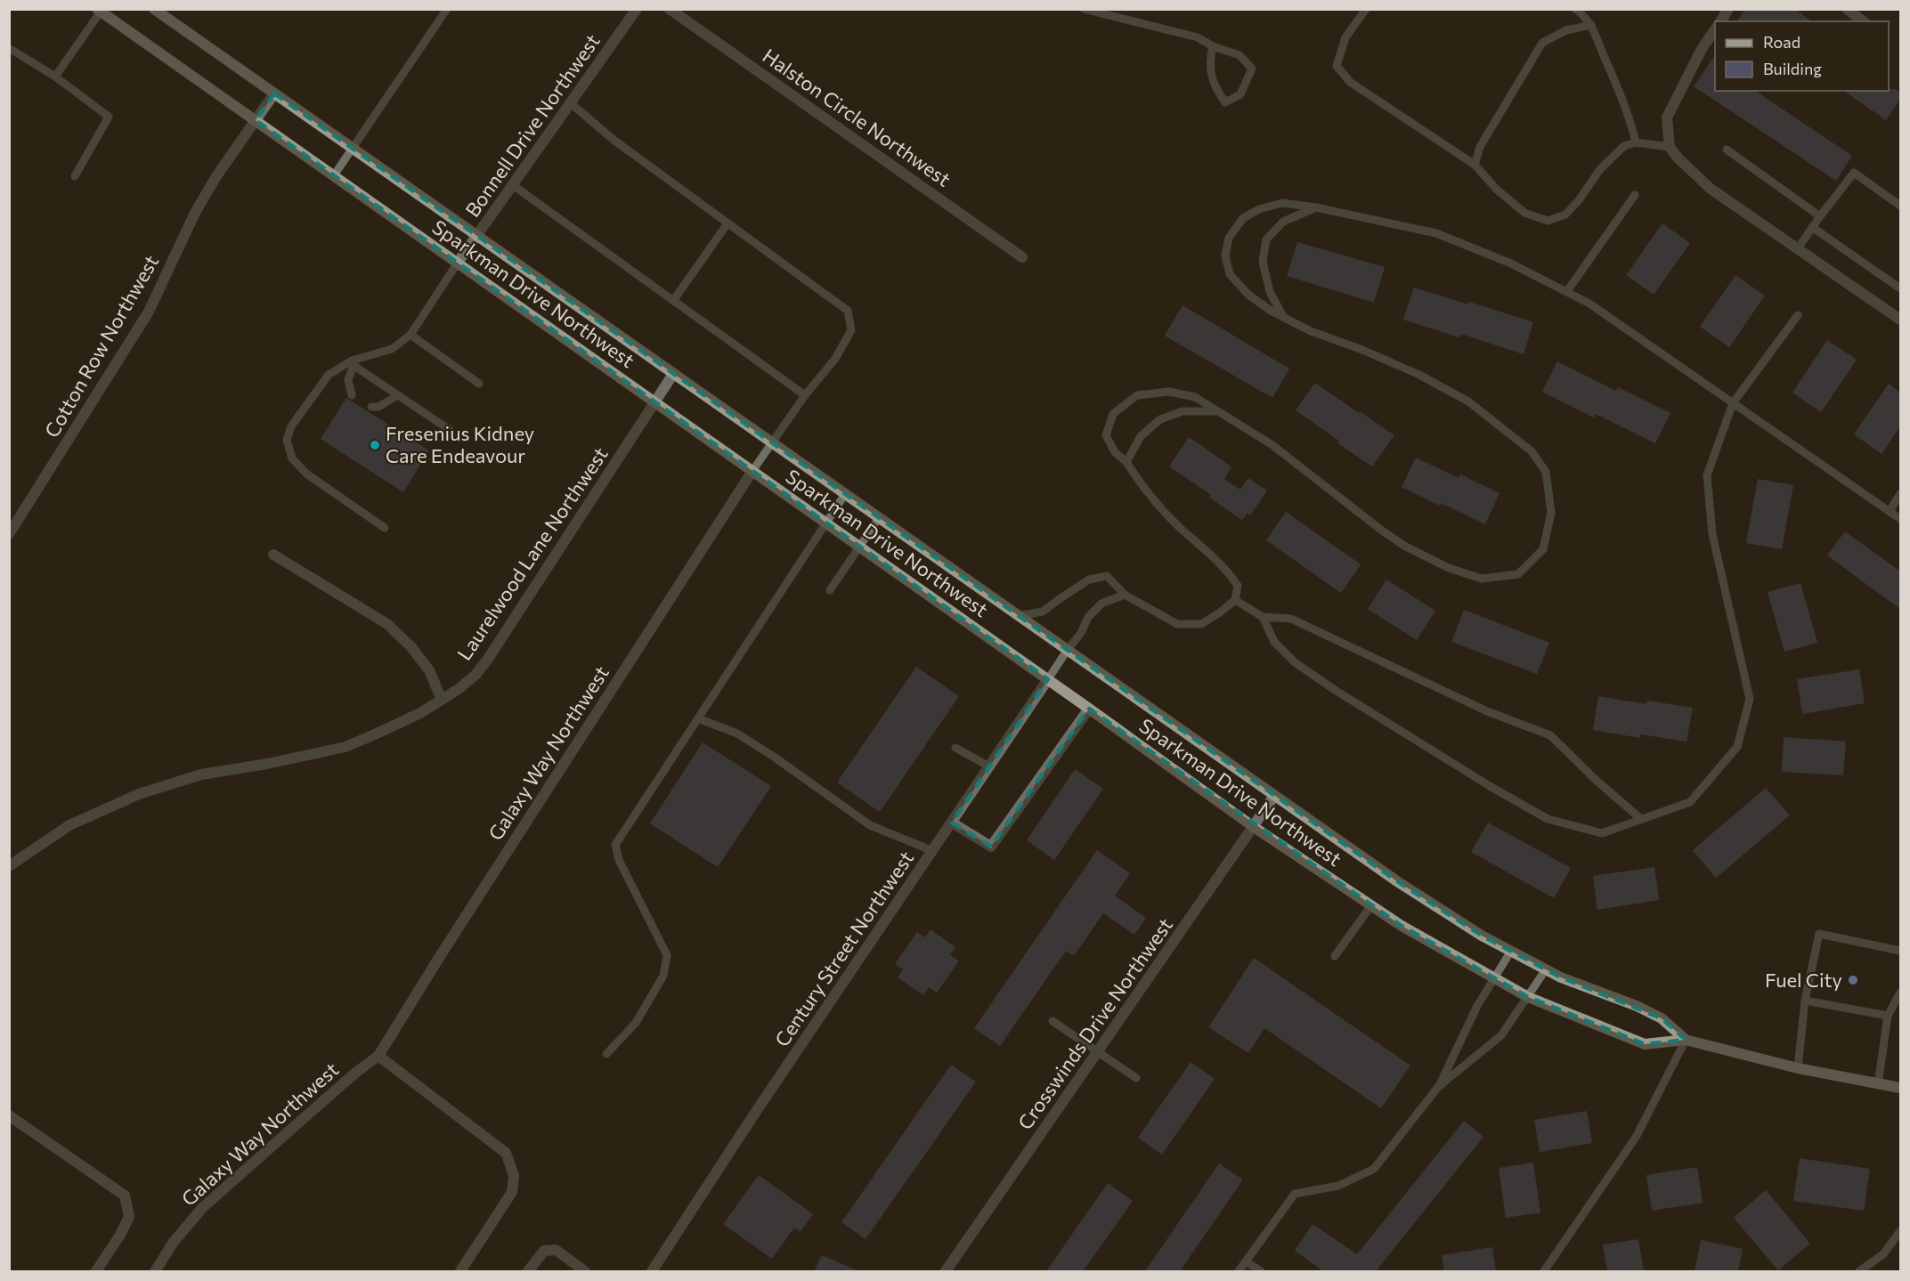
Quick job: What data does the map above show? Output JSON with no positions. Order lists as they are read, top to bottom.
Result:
{
  "streets": {
    "main road": ["Sparkman Drive Northwest"],
    "street": [
      "Halston Circle Northwest",
      "Bonnell Drive Northwest",
      "Cotton Row Northwest",
      "Laurelwood Lane Northwest",
      "Galaxy Way Northwest",
      "Century Street Northwest",
      "Crosswinds Drive Northwest"
    ]
  },
  "crossings": [
    ["Bonnell Drive Northwest", "Sparkman Drive Northwest"],
    ["Sparkman Drive Northwest", "Cotton Row Northwest"],
    ["Sparkman Drive Northwest", "Laurelwood Lane Northwest"],
    ["Sparkman Drive Northwest", "Galaxy Way Northwest"],
    ["Sparkman Drive Northwest", "Century Street Northwest"],
    ["Sparkman Drive Northwest", "Crosswinds Drive Northwest"]
  ],
  "places": ["Fresenius Kidney Care Endeavour", "Fuel City"],
  "legend": ["Road", "Building"]
}
